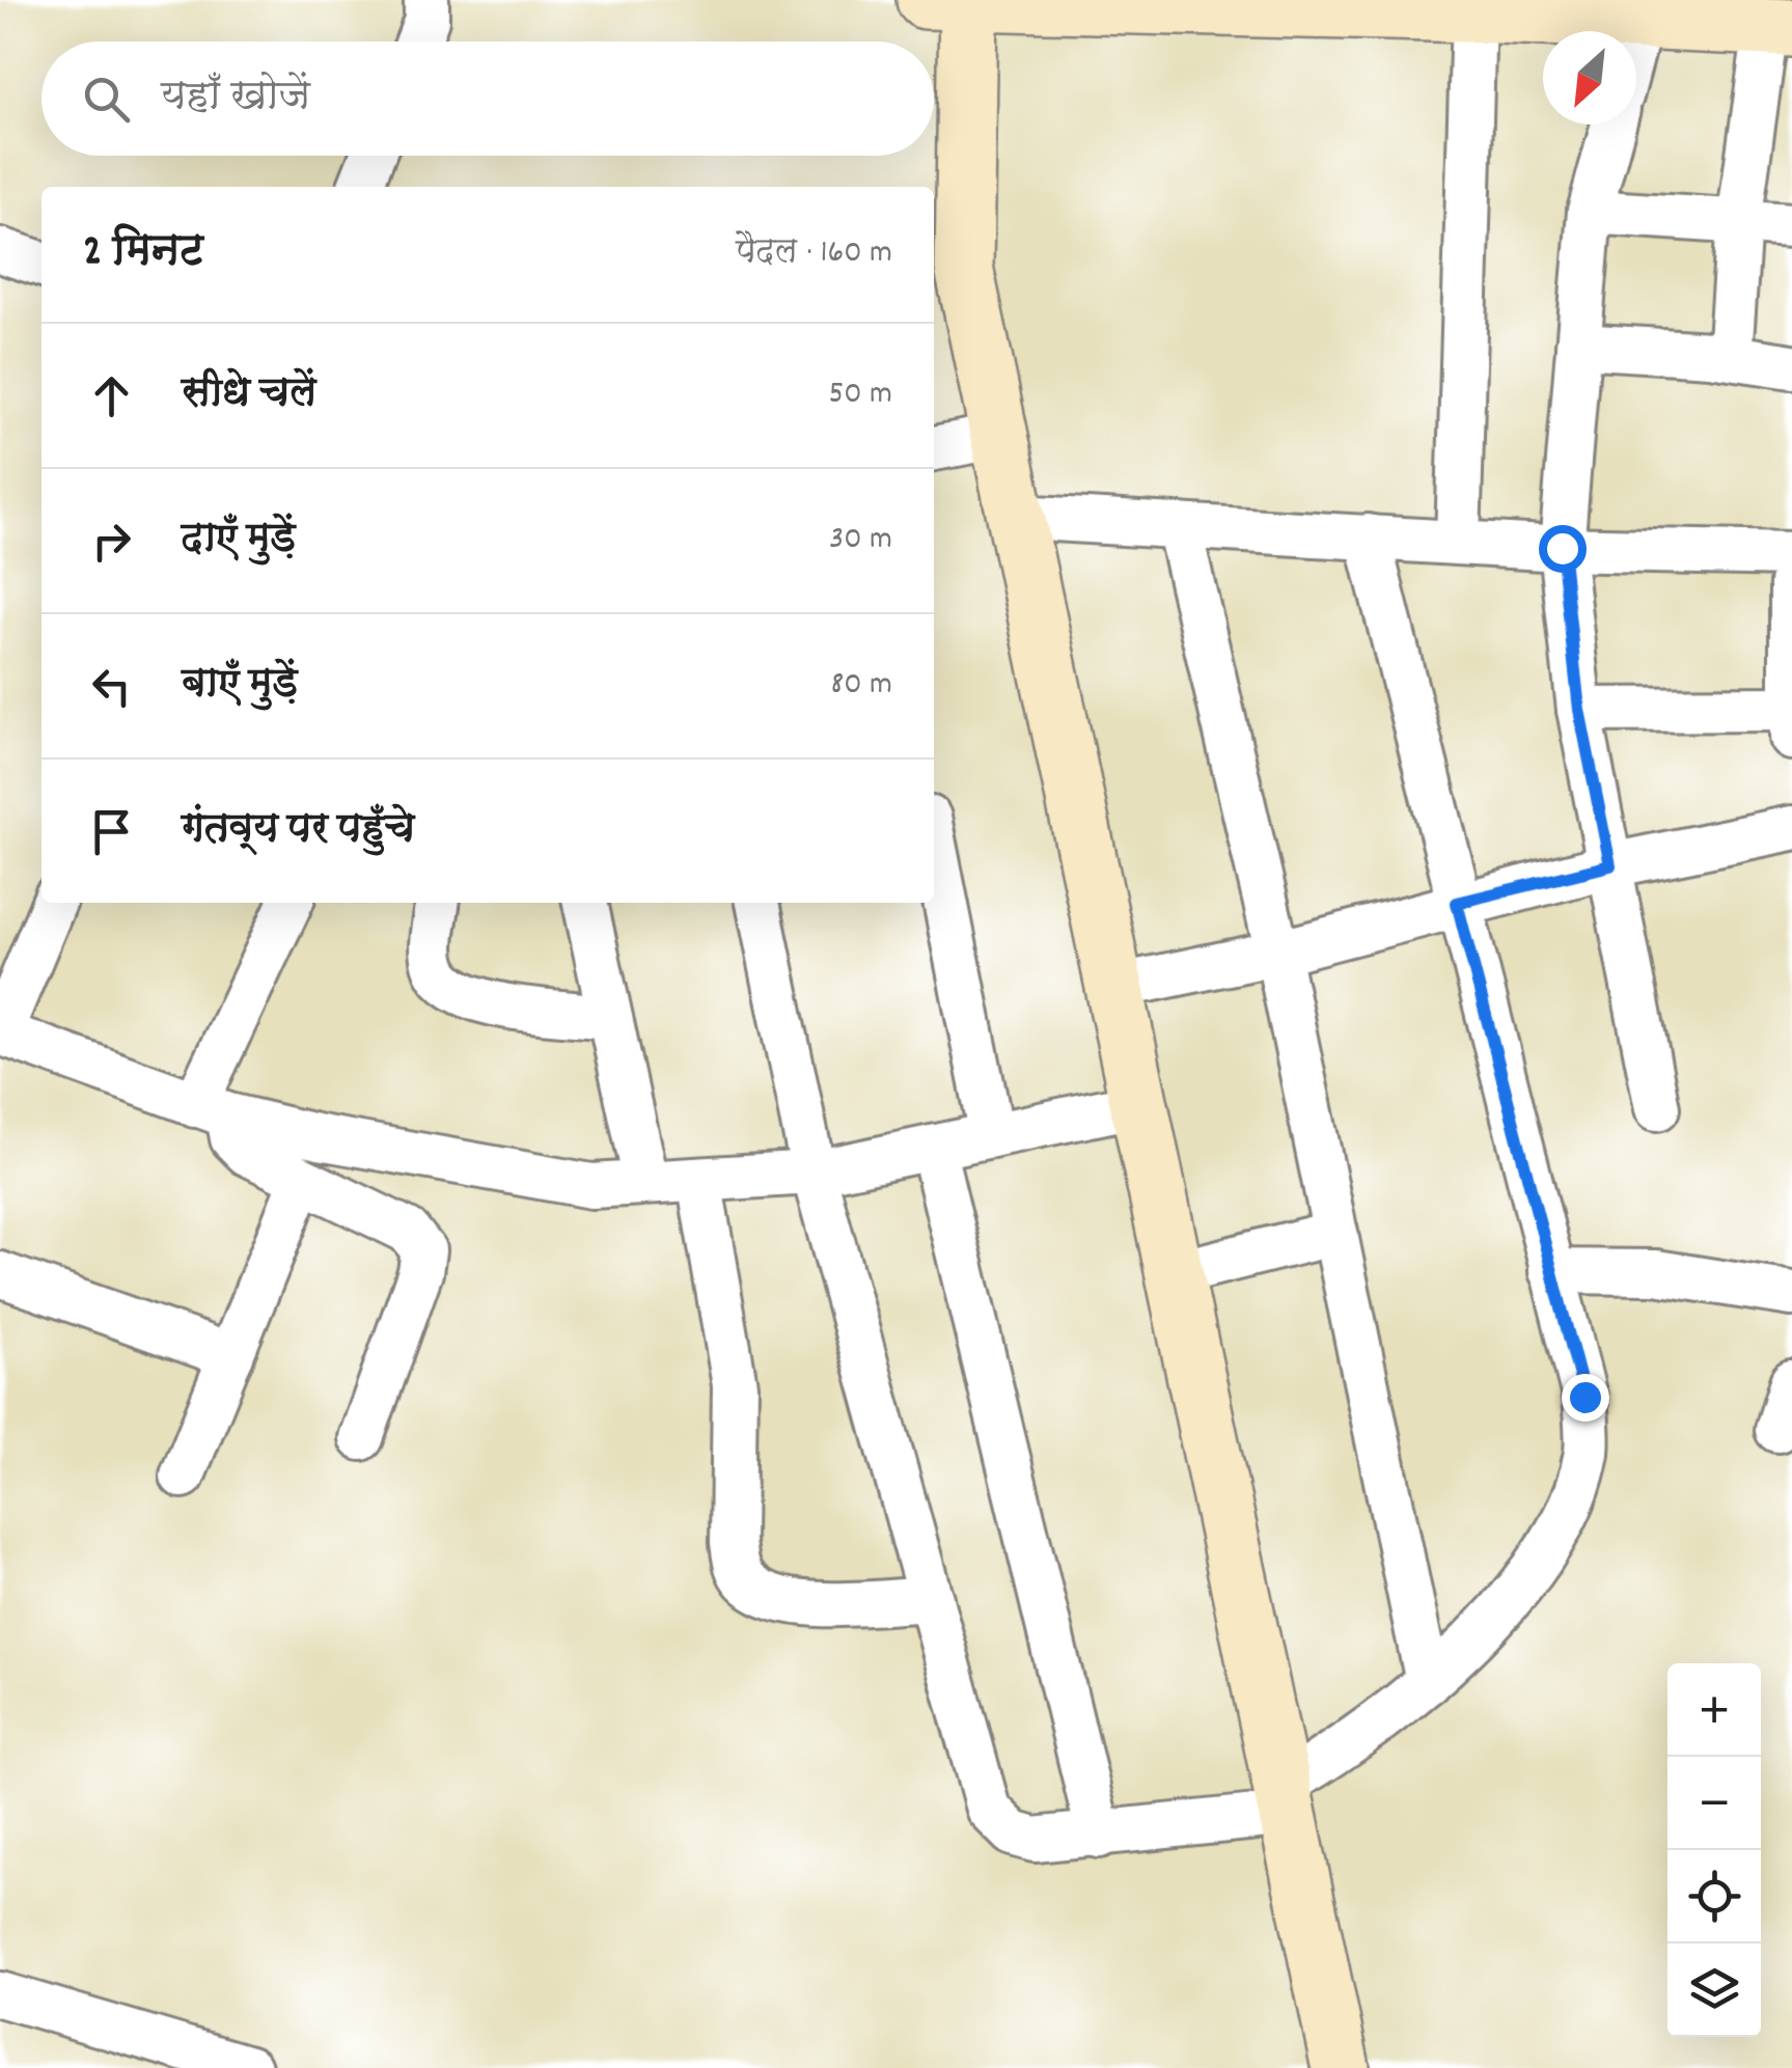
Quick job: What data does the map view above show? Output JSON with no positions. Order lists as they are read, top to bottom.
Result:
{
  "north": "bottom left",
  "page": {
    "search": "यहाँ खोजें",
    "heading": ["2 मिनट", "पैदल · 160 m"],
    "list": [
      ["सीधे चलें", "50 m"],
      ["दाएँ मुड़ें", "30 m"],
      ["बाएँ मुड़ें", "80 m"],
      "गंतव्य पर पहुँचे"
    ],
    "map_buttons": ["+", "−"]
  }
}
